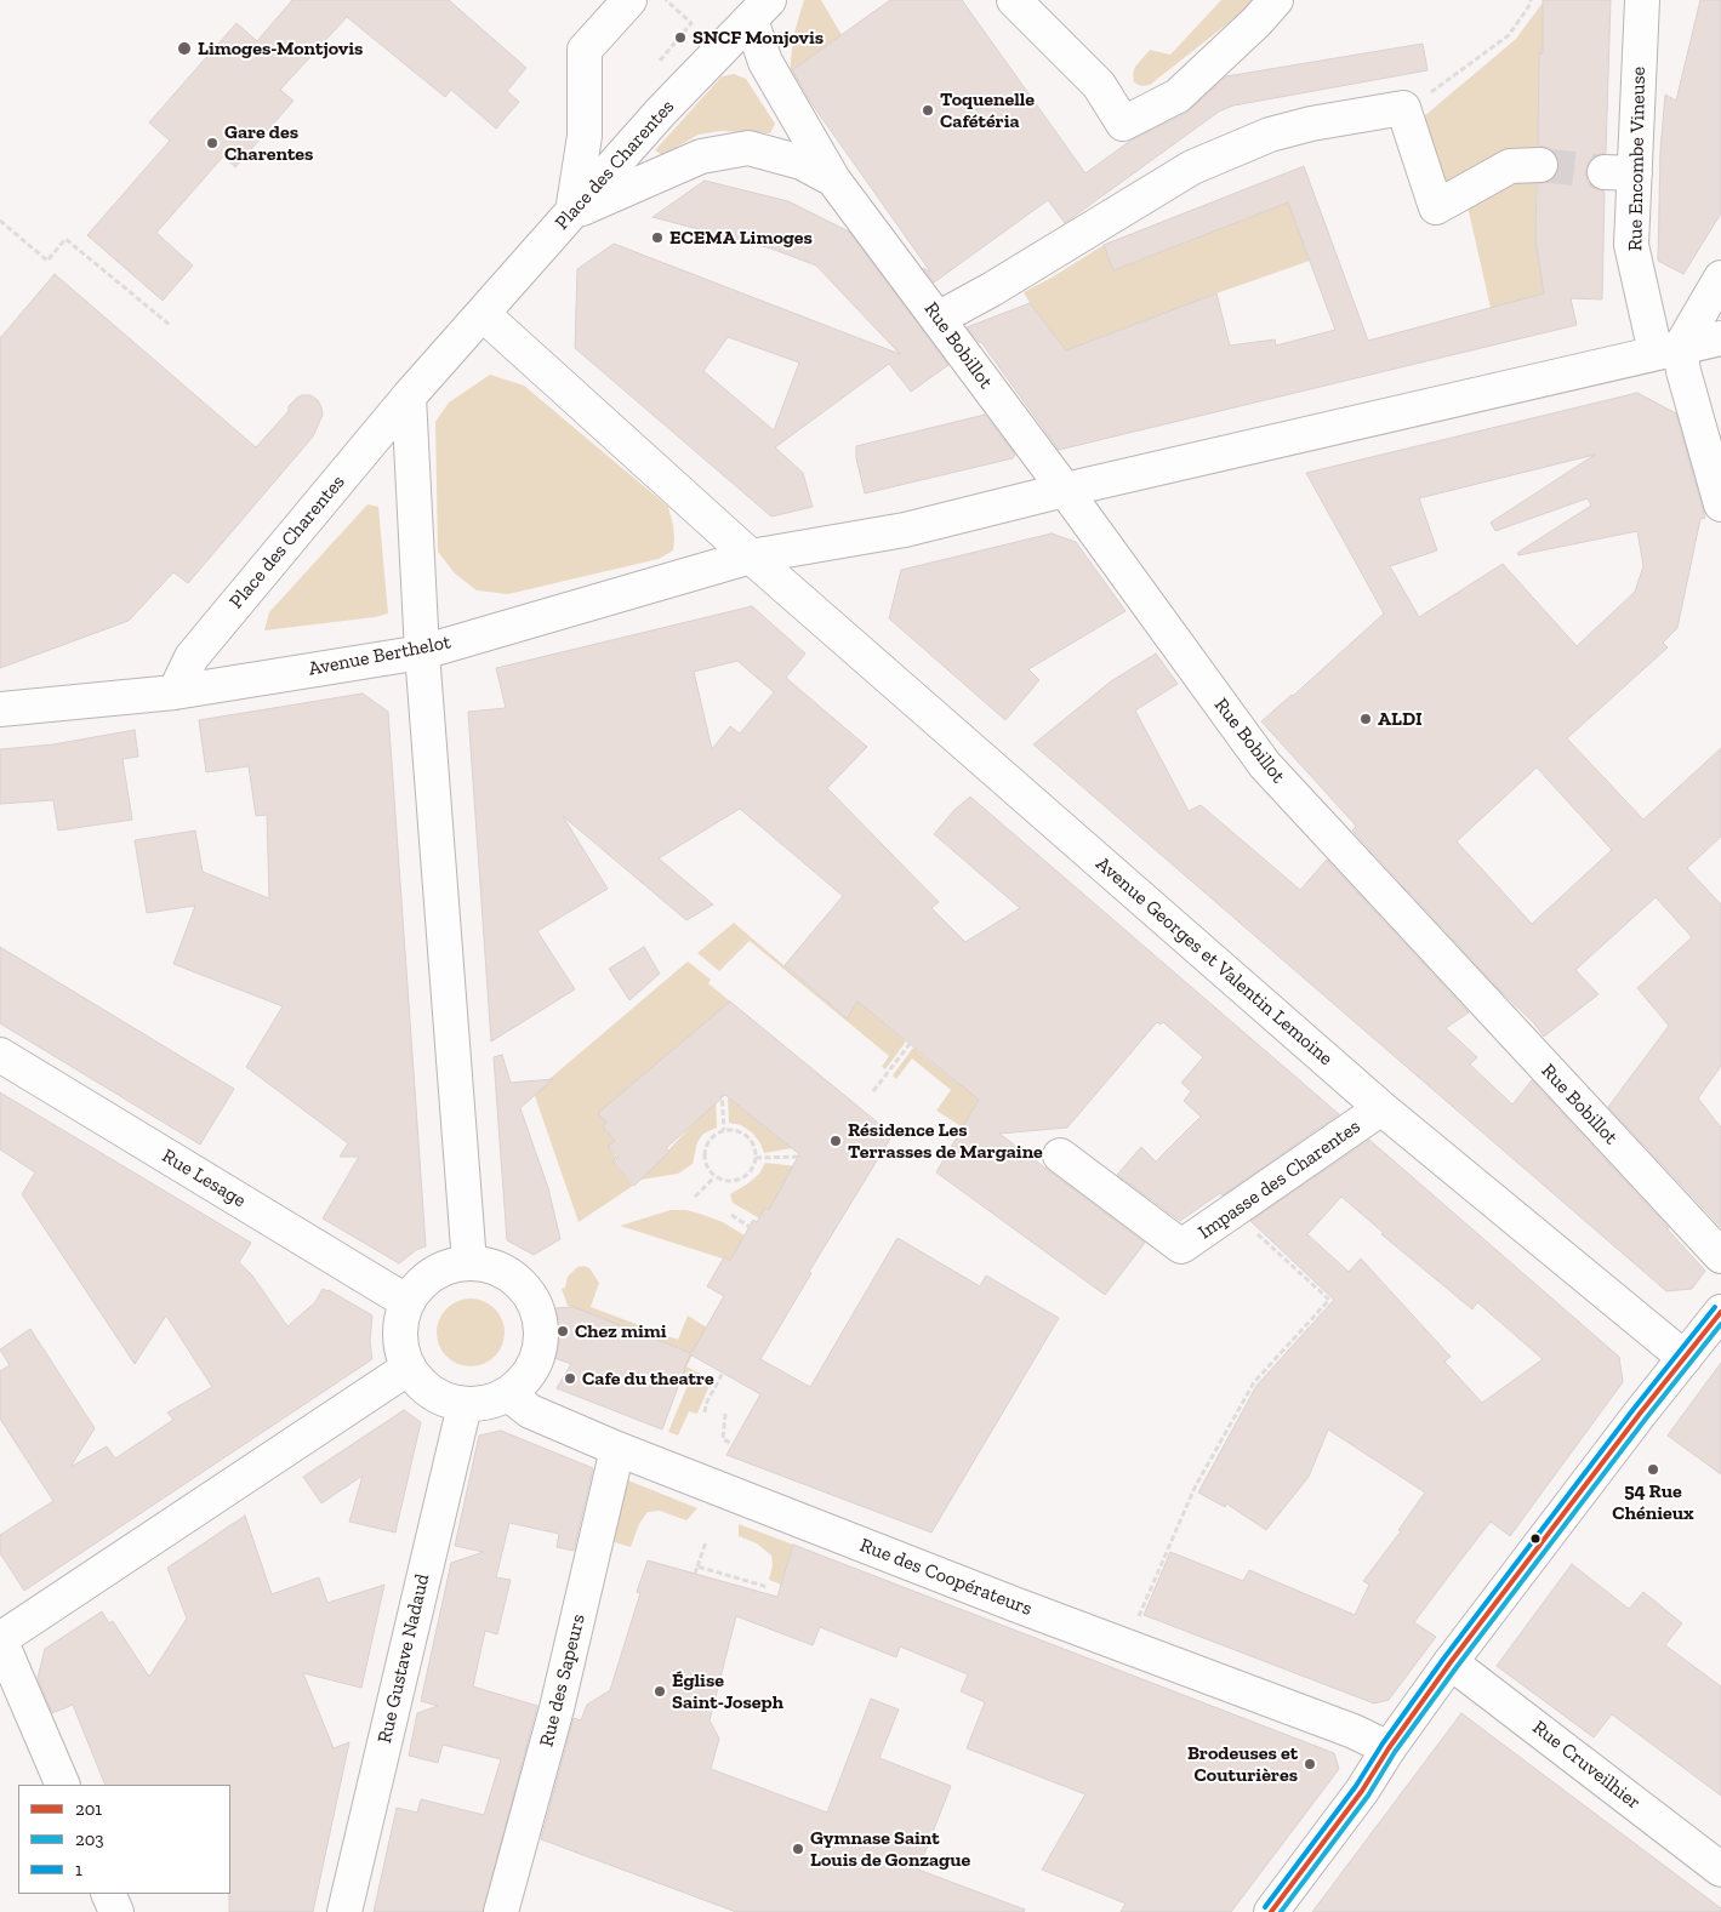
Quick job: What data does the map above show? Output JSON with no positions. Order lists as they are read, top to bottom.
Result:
{
  "streets": {
    "street": [
      "Rue Encombe Vineuse",
      "Place des Charentes",
      "Rue Bobillot",
      "Avenue Berthelot",
      "Avenue Georges et Valentin Lemoine",
      "Rue Lesage",
      "Impasse des Charentes",
      "Rue des Coopérateurs",
      "Rue Gustave Nadaud",
      "Rue des Sapeurs",
      "Rue Cruveilhier"
    ]
  },
  "crossings": [
    ["Rue Encombe Vineuse", "Avenue Berthelot"],
    ["Place des Charentes", "Rue Bobillot"],
    ["Place des Charentes", "Avenue Berthelot"],
    ["Rue Bobillot", "Avenue Berthelot"],
    ["Avenue Berthelot", "Avenue Georges et Valentin Lemoine"],
    ["Avenue Georges et Valentin Lemoine", "Impasse des Charentes"],
    ["Rue Lesage", "Rue des Coopérateurs"],
    ["Rue Lesage", "Rue Gustave Nadaud"],
    ["Rue des Coopérateurs", "Rue Gustave Nadaud"],
    ["Rue des Coopérateurs", "Rue des Sapeurs"]
  ],
  "places": [
    "SNCF Monjovis",
    "Limoges-Montjovis",
    "Toquenelle Cafétéria",
    "Gare des Charentes",
    "ECEMA Limoges",
    "ALDI",
    "Résidence Les Terrasses de Margaine",
    "Chez mimi",
    "Cafe du theatre",
    "54 Rue Chénieux",
    "Église Saint-Joseph",
    "Brodeuses et Couturières",
    "Gymnase Saint Louis de Gonzague"
  ],
  "lines": ["transit line 1", "transit line 201", "transit line 203"],
  "legend": ["201", "203", "1"]
}
